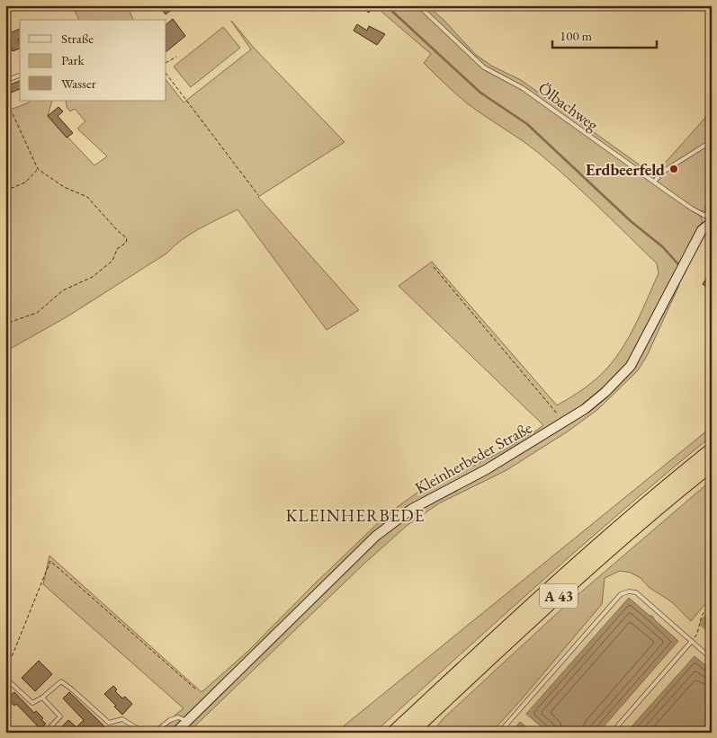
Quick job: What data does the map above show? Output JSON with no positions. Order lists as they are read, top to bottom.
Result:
{
  "streets": {
    "highway": ["A 43"],
    "street": ["Kleinherbeder Straße"],
    "lane": ["Ölbachweg"]
  },
  "crossings": [
    ["Ölbachweg", "Kleinherbeder Straße"]
  ],
  "districts": ["KLEINHERBEDE"],
  "places": ["Erdbeerfeld"],
  "legend": ["Straße", "Park", "Wasser"],
  "scale_bar": "100 m"
}
